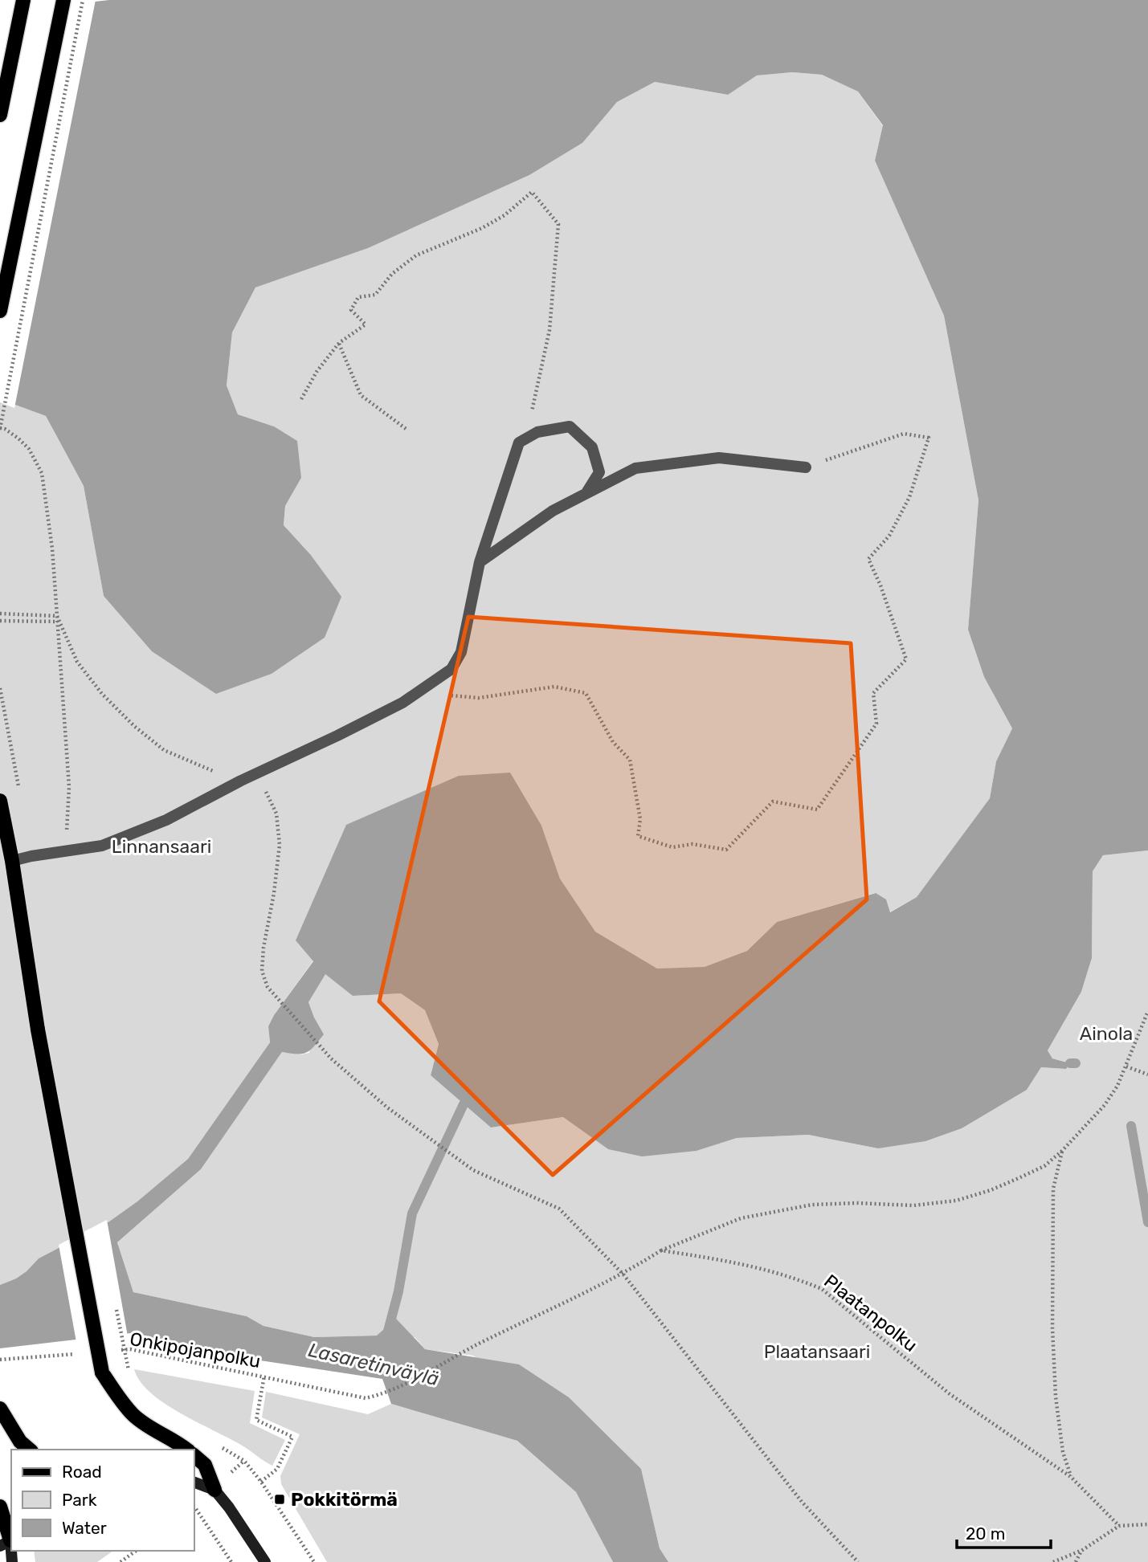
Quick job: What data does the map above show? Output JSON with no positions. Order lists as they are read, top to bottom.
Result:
{
  "streets": {
    "path": ["Plaatanpolku", "Onkipojanpolku"]
  },
  "water": ["Lasaretinväylä"],
  "parks": ["Linnansaari", "Ainola", "Plaatansaari"],
  "places": {
    "transit": ["Pokkitörmä"]
  },
  "legend": ["Road", "Park", "Water"],
  "scale_bar": "20 m"
}
